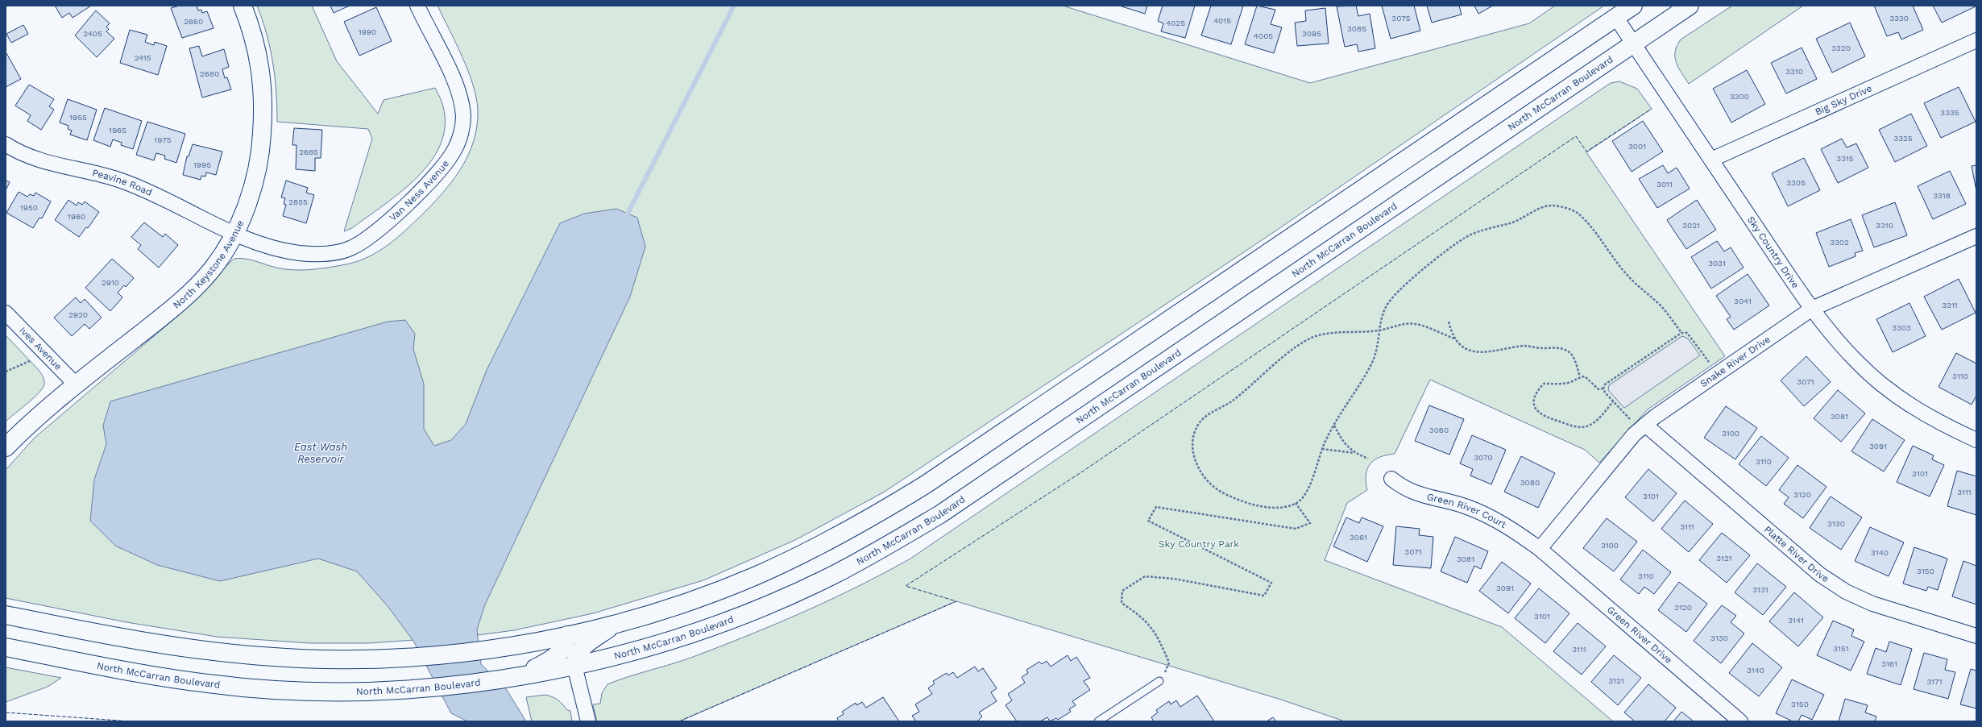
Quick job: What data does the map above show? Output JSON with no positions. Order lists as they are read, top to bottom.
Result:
{
  "streets": {
    "main road": ["North McCarran Boulevard", "North Keystone Avenue"],
    "street": [
      "Big Sky Drive",
      "Peavine Road",
      "Van Ness Avenue",
      "Sky Country Drive",
      "Ives Avenue",
      "Snake River Drive",
      "Green River Court",
      "Platte River Drive",
      "Green River Drive"
    ]
  },
  "crossings": [
    ["North McCarran Boulevard", "Sky Country Drive"],
    ["Big Sky Drive", "Sky Country Drive"],
    ["Peavine Road", "Van Ness Avenue"],
    ["Peavine Road", "North Keystone Avenue"],
    ["Van Ness Avenue", "North Keystone Avenue"],
    ["Sky Country Drive", "Snake River Drive"],
    ["North Keystone Avenue", "Ives Avenue"],
    ["Snake River Drive", "Green River Court"],
    ["Snake River Drive", "Platte River Drive"],
    ["Snake River Drive", "Green River Drive"],
    ["Green River Court", "Green River Drive"]
  ],
  "water": ["East Wash Reservoir"],
  "parks": ["Sky Country Park"],
  "house_numbers": [
    "3075",
    "3330",
    "4015",
    "2660",
    "4025",
    "3085",
    "1990",
    "2405",
    "3095",
    "4005",
    "3320",
    "2415",
    "3310",
    "2680",
    "3300",
    "3335",
    "1955",
    "1965",
    "3325",
    "1975",
    "3001",
    "2685",
    "3315",
    "1995",
    "3305",
    "3011",
    "3318",
    "2855",
    "1950",
    "1960",
    "3021",
    "3310",
    "3302",
    "3031",
    "2910",
    "3041",
    "3311",
    "2920",
    "3303",
    "3110",
    "3071",
    "3081",
    "3060",
    "3100",
    "3091",
    "3070",
    "3110",
    "3101",
    "3080",
    "3111",
    "3120",
    "3101",
    "3130",
    "3111",
    "3061",
    "3100",
    "3071",
    "3140",
    "3121",
    "3081",
    "3150",
    "3110",
    "3091",
    "3131",
    "3120",
    "3101",
    "3141",
    "3130",
    "3151",
    "3111",
    "3161",
    "3140",
    "3121",
    "3171",
    "3150"
  ]
}
